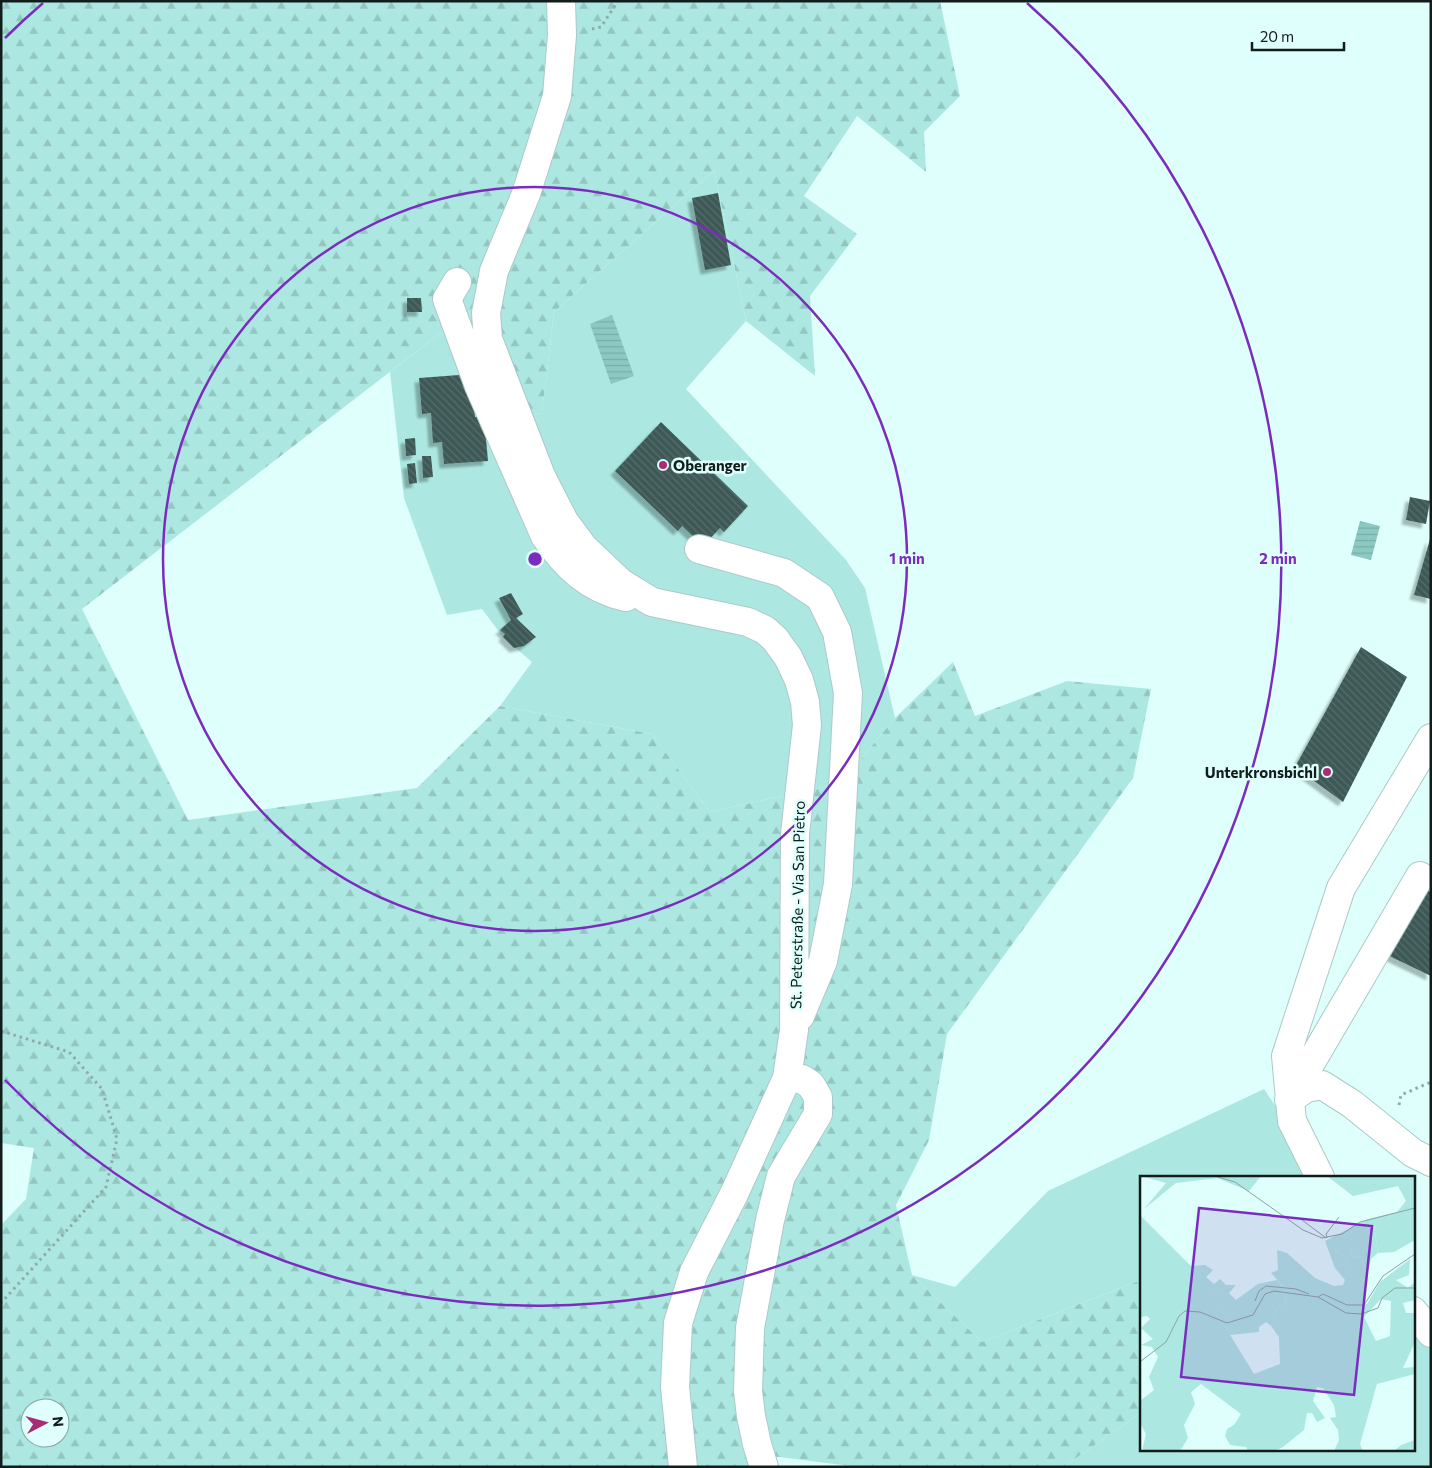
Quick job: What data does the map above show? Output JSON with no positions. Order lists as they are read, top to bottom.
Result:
{
  "streets": {
    "street": ["St. Peterstraße - Via San Pietro"]
  },
  "places": ["Oberanger", "Unterkronsbichl"],
  "scale_bar": "20 m",
  "north": "right",
  "rings": ["1 min", "2 min"]
}
